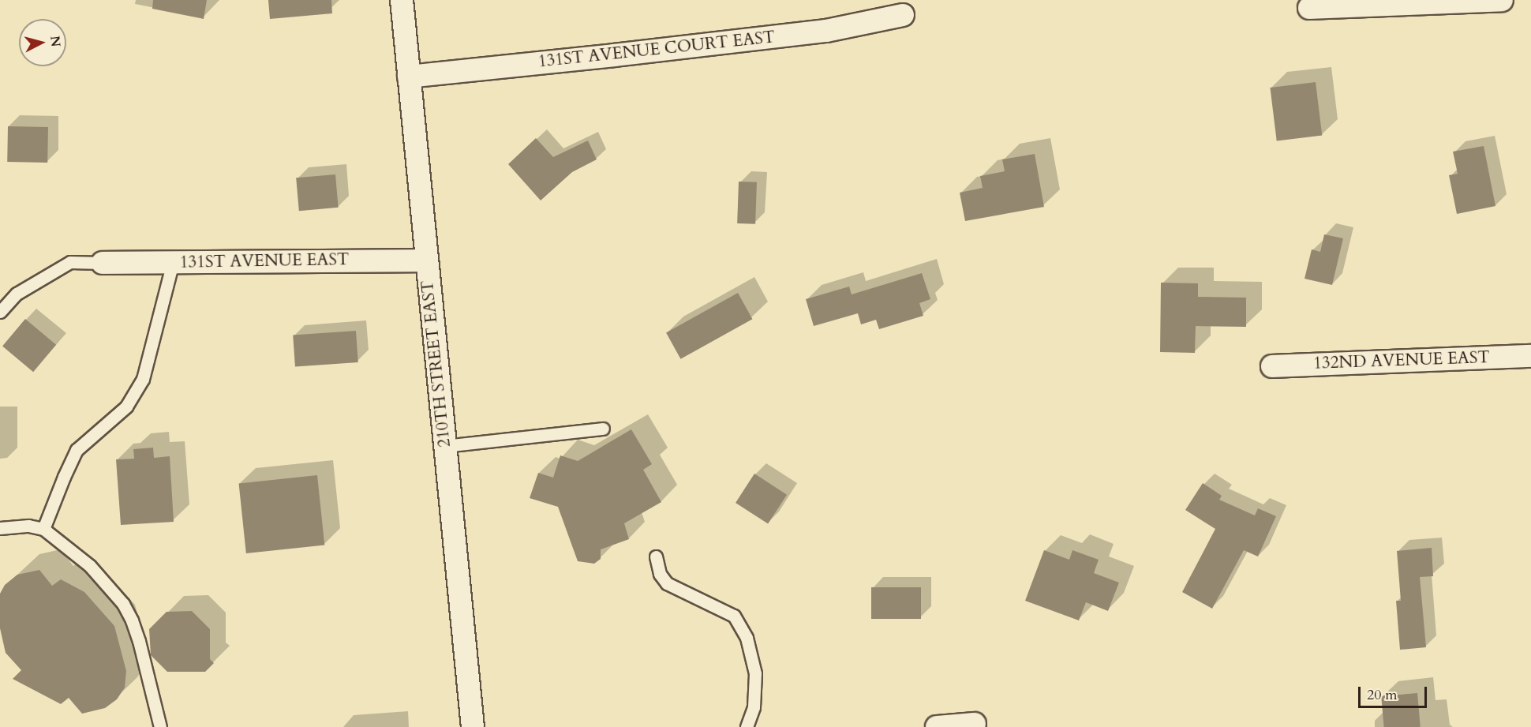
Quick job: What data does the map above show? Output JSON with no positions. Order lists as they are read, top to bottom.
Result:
{
  "streets": {
    "street": [
      "131ST AVENUE COURT EAST",
      "131ST AVENUE EAST",
      "132ND AVENUE EAST",
      "210TH STREET EAST"
    ]
  },
  "crossings": [
    ["131ST AVENUE COURT EAST", "210TH STREET EAST"],
    ["131ST AVENUE EAST", "210TH STREET EAST"]
  ],
  "scale_bar": "20 m",
  "north": "right"
}
